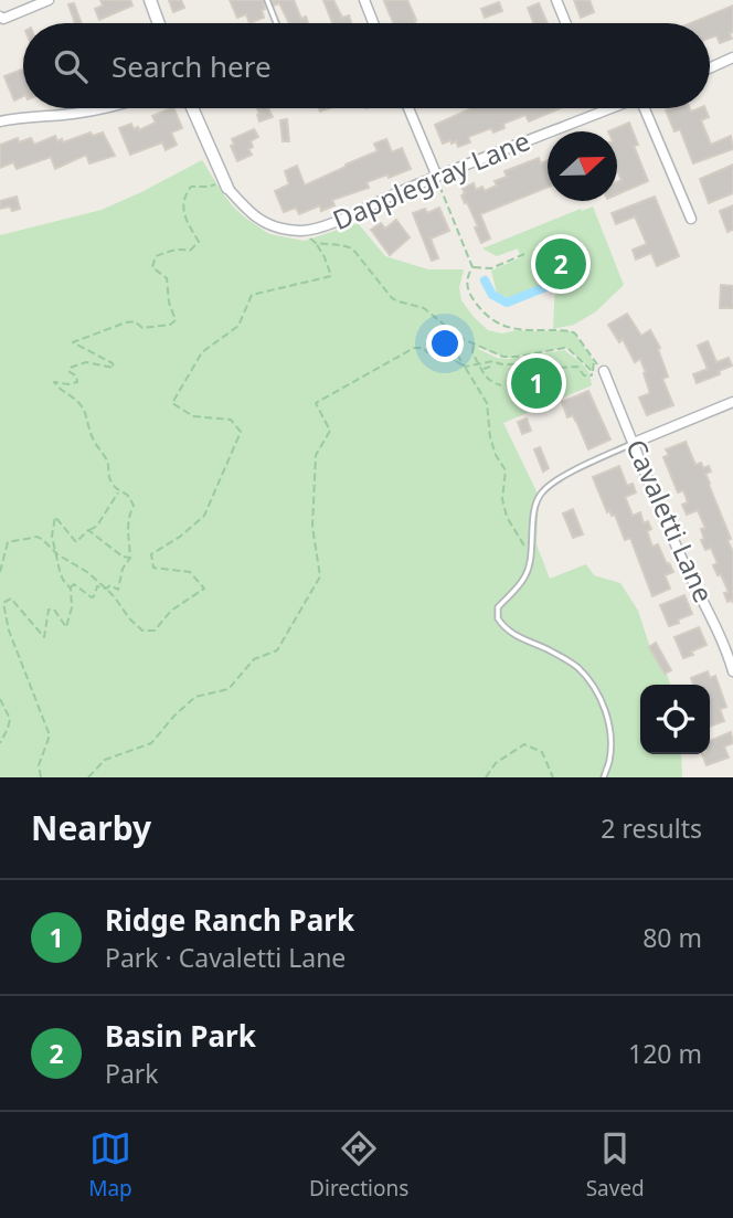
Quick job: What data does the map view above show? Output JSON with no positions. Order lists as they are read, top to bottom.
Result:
{
  "streets": {
    "street": ["Dapplegray Lane", "Cavaletti Lane"]
  },
  "north": "right",
  "page": {
    "search": "Search here",
    "pins": ["2", "1"],
    "heading": ["Nearby", "2 results"],
    "list": [
      {
        "mark": "1",
        "name": "Ridge Ranch Park",
        "note": "Park · Cavaletti Lane",
        "value": "80 m"
      },
      {
        "mark": "2",
        "name": "Basin Park",
        "note": "Park",
        "value": "120 m"
      }
    ],
    "nav": ["Map", "Directions", "Saved"]
  }
}
